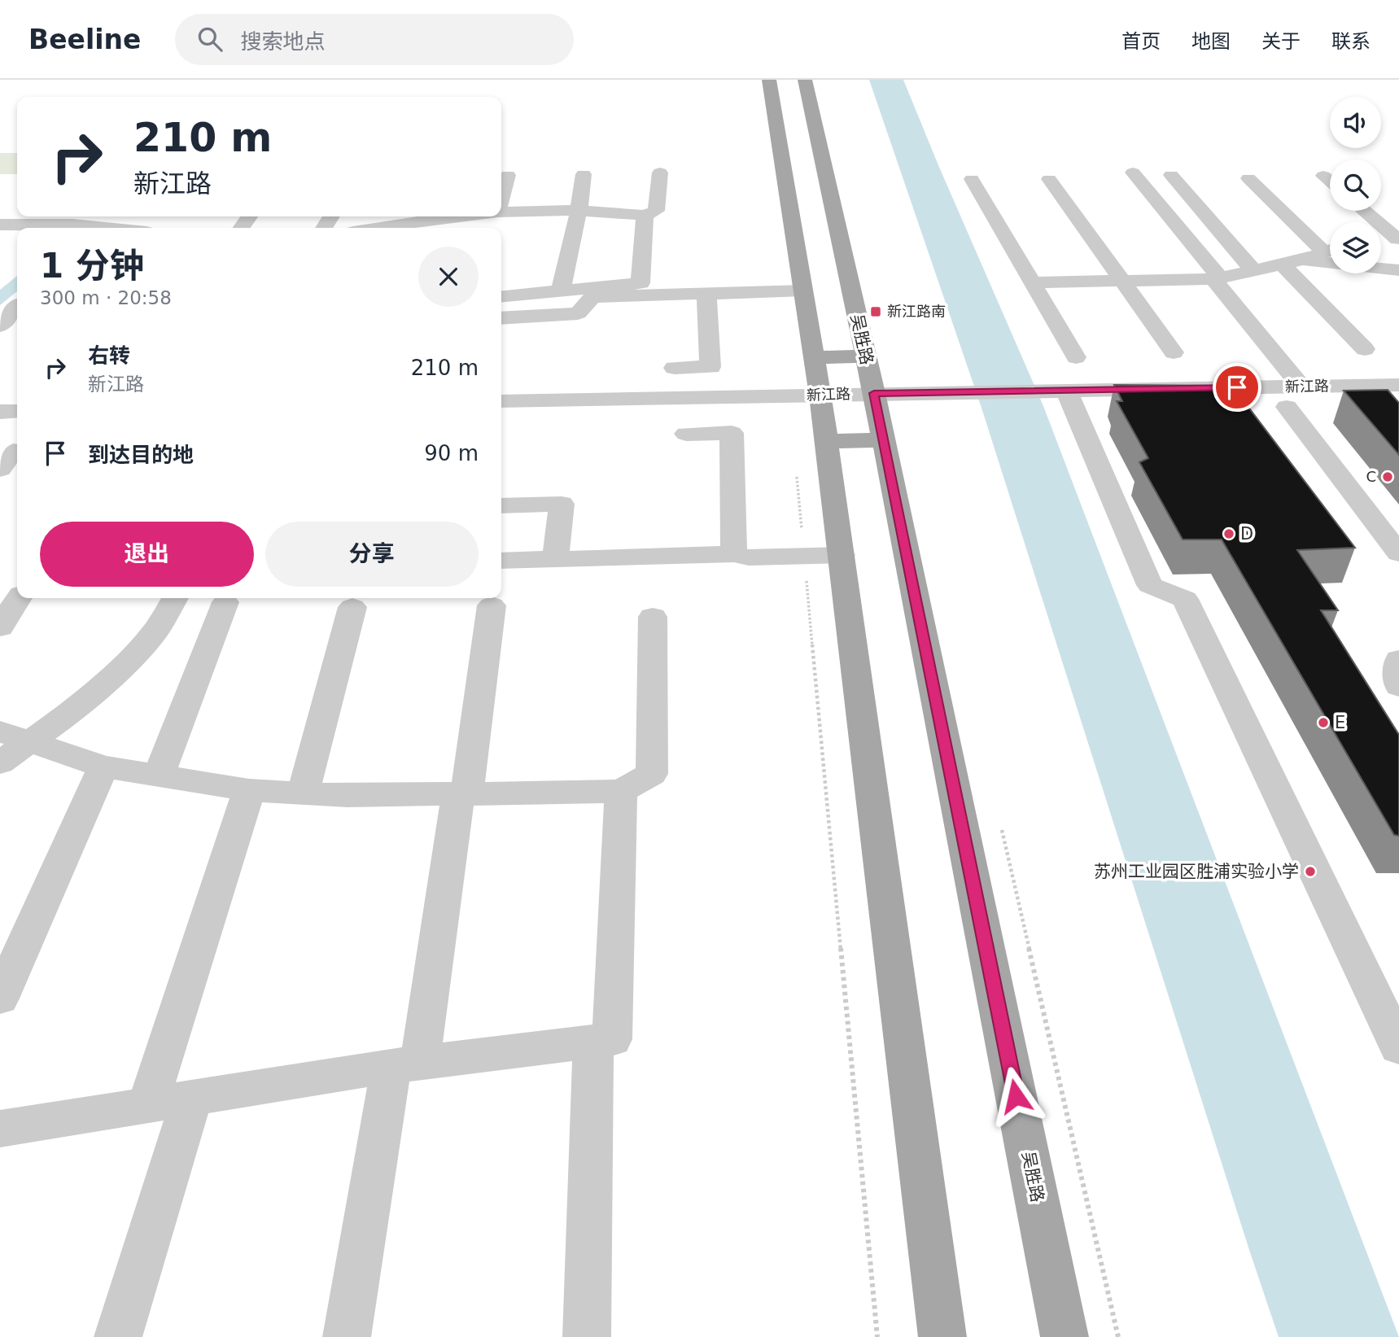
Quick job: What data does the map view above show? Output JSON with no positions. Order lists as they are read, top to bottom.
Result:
{
  "streets": {
    "main road": ["吴胜路"],
    "street": ["新江路"]
  },
  "crossings": [
    ["吴胜路", "新江路"]
  ],
  "places": {
    "transit": ["新江路南"],
    "other": [
      "C",
      "D",
      "E",
      "苏州工业园区胜浦实验小学"
    ]
  },
  "page": {
    "header": "Beeline",
    "search": "搜索地点",
    "nav": [
      "首页",
      "地图",
      "关于",
      "联系"
    ],
    "turn": ["210 m", "新江路"],
    "heading": ["1 分钟", "300 m · 20:58"],
    "list": [
      {
        "name": "右转",
        "note": "新江路",
        "value": "210 m"
      },
      {
        "name": "到达目的地",
        "value": "90 m"
      }
    ],
    "buttons": ["退出", "分享"]
  }
}
